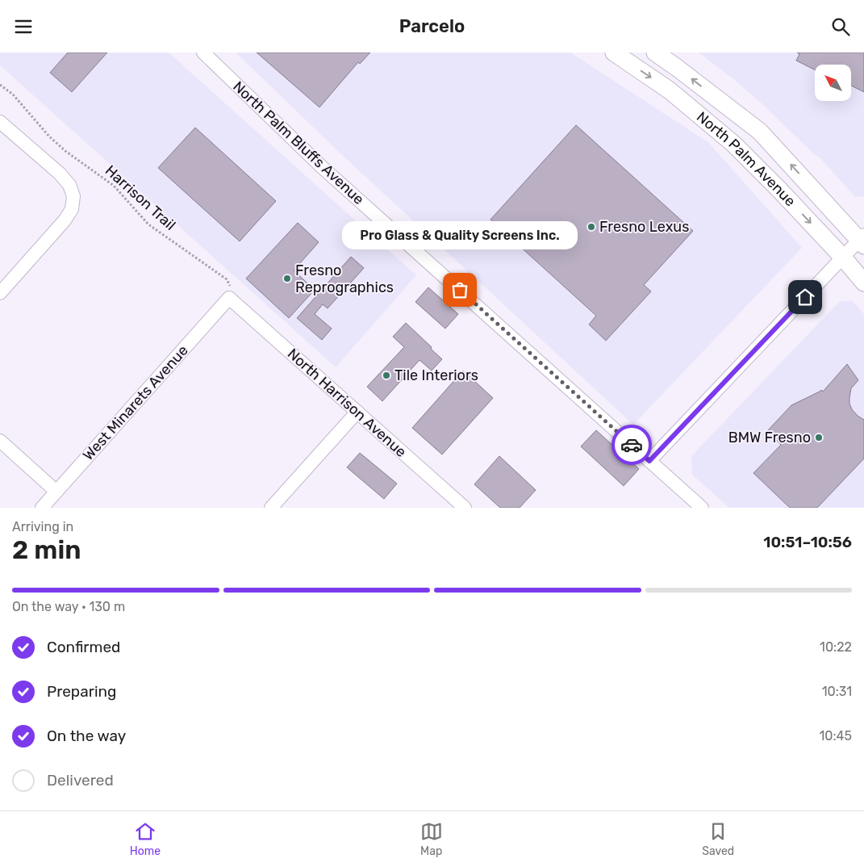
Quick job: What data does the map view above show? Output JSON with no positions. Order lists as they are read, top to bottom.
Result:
{
  "streets": {
    "main road": ["North Palm Avenue"],
    "street": ["North Palm Bluffs Avenue", "West Minarets Avenue", "North Harrison Avenue"],
    "path": ["Harrison Trail"]
  },
  "crossings": [
    ["Harrison Trail", "West Minarets Avenue"],
    ["Harrison Trail", "North Harrison Avenue"],
    ["West Minarets Avenue", "North Harrison Avenue"]
  ],
  "places": [
    "Fresno Lexus",
    "Fresno Reprographics",
    "Pro Glass & Quality Screens Inc.",
    "Tile Interiors",
    "BMW Fresno"
  ],
  "north": "top left",
  "page": {
    "header": "Parcelo",
    "bubble": "Pro Glass & Quality Screens Inc.",
    "heading": ["2 min", "Arriving in", "10:51–10:56"],
    "bar": "On the way · 130 m",
    "list": [
      ["Confirmed", "10:22"],
      ["Preparing", "10:31"],
      ["On the way", "10:45"],
      "Delivered"
    ],
    "tabs": ["Home", "Map", "Saved"]
  }
}
